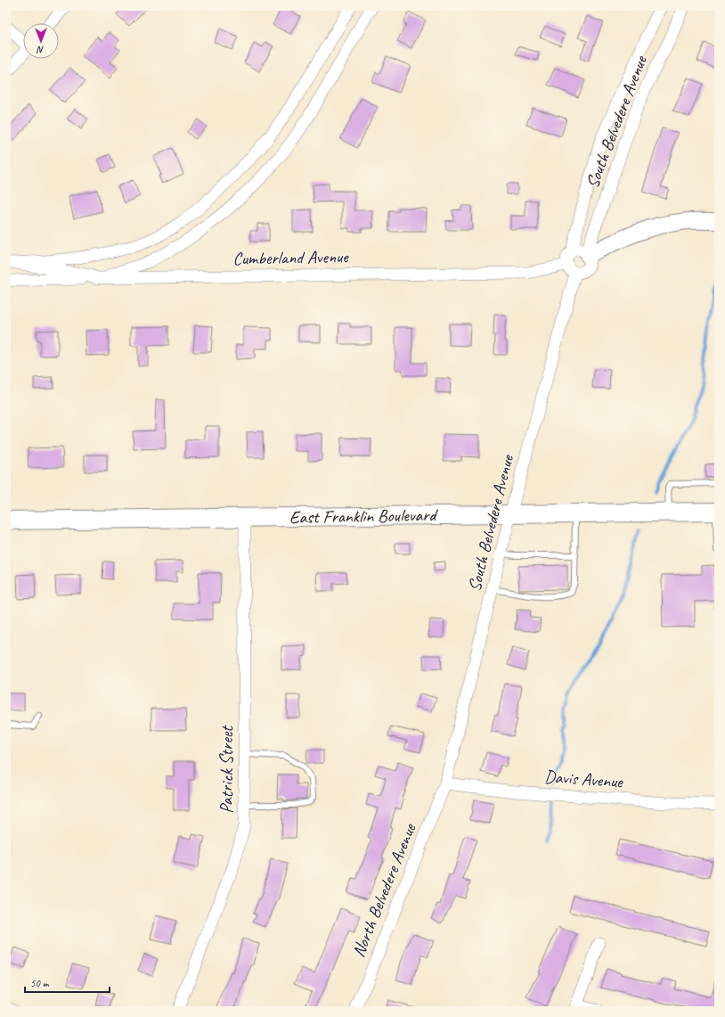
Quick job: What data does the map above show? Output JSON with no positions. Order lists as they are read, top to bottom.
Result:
{
  "streets": {
    "main road": ["East Franklin Boulevard"],
    "street": [
      "South Belvedere Avenue",
      "Cumberland Avenue",
      "Patrick Street",
      "Davis Avenue",
      "North Belvedere Avenue"
    ]
  },
  "crossings": [
    ["South Belvedere Avenue", "Cumberland Avenue"],
    ["South Belvedere Avenue", "East Franklin Boulevard"],
    ["South Belvedere Avenue", "Davis Avenue"],
    ["South Belvedere Avenue", "North Belvedere Avenue"],
    ["East Franklin Boulevard", "Patrick Street"],
    ["Davis Avenue", "North Belvedere Avenue"]
  ],
  "scale_bar": "50 m",
  "north": "bottom"
}
